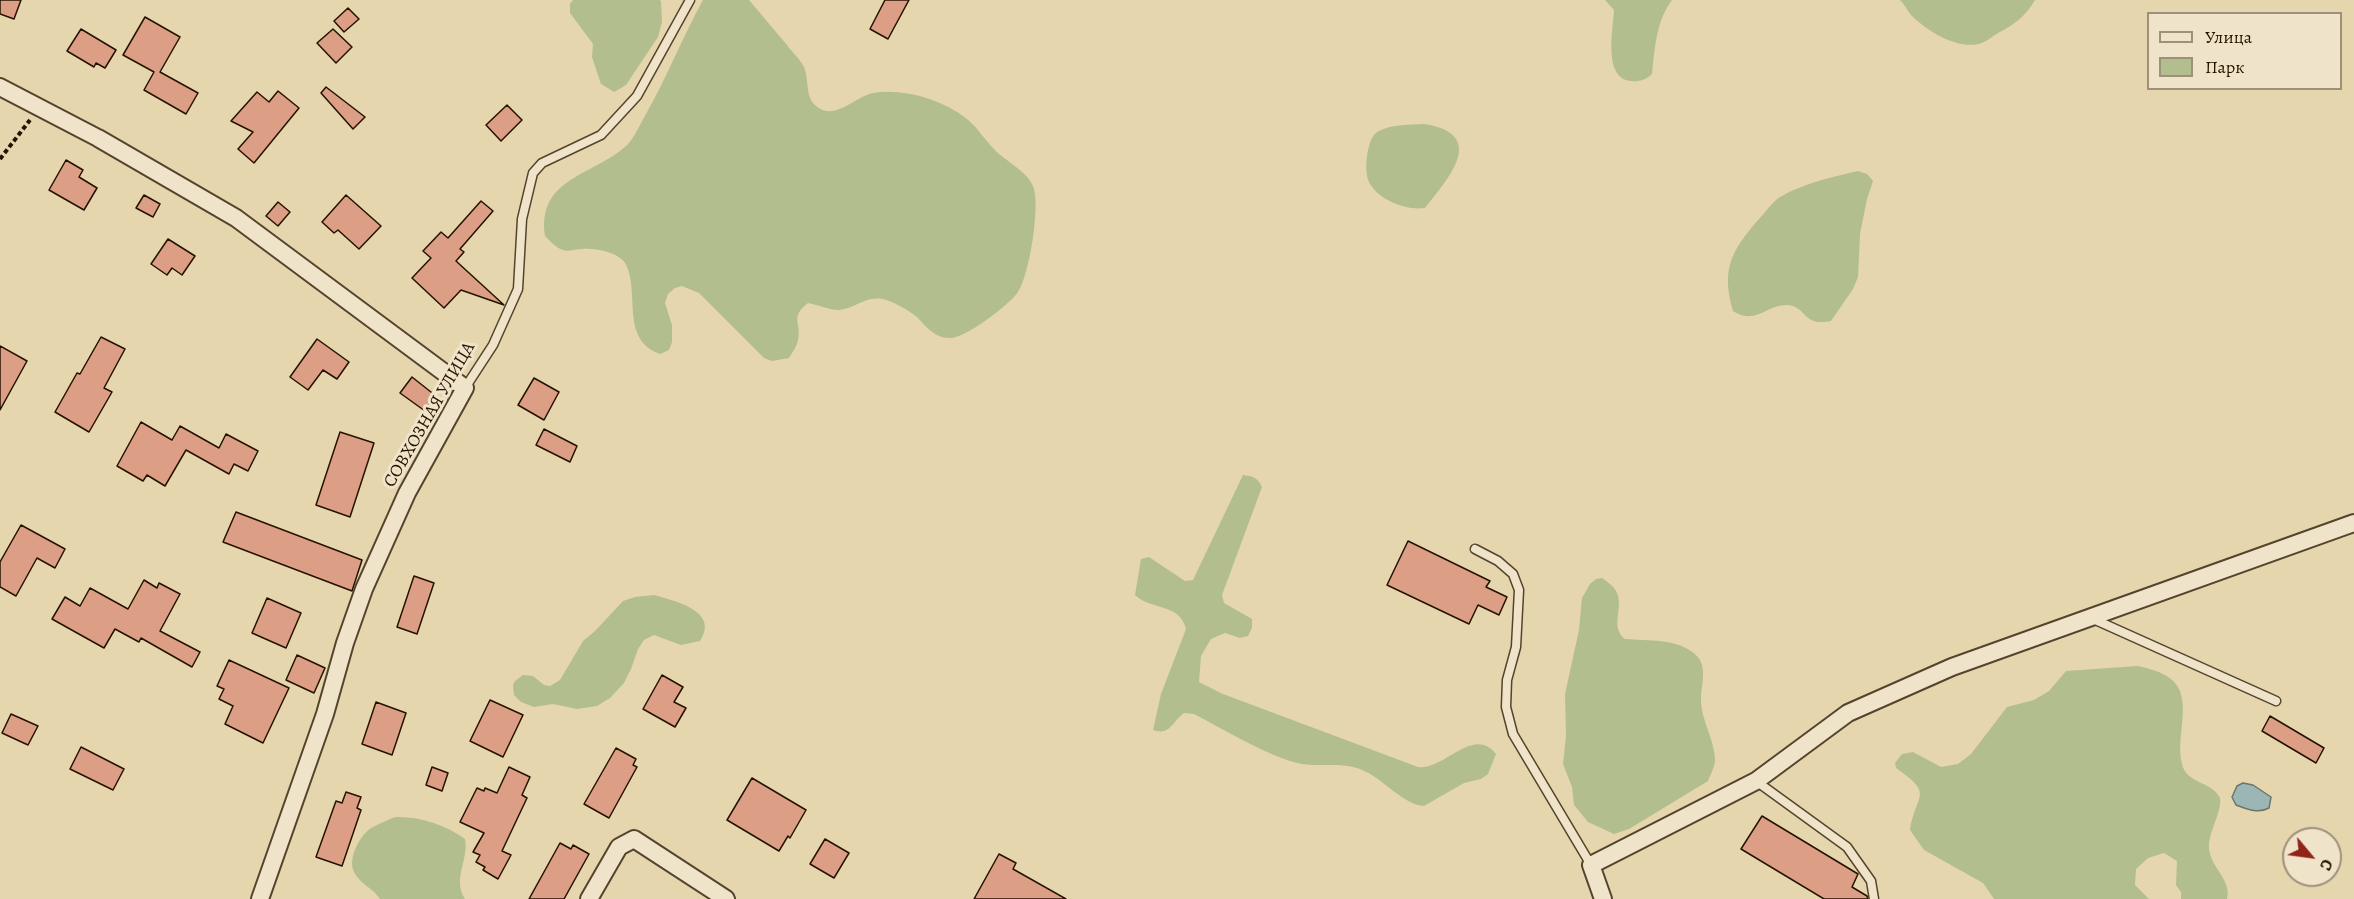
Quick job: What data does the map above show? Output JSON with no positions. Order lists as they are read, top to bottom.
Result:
{
  "streets": {
    "street": ["СОВХОЗНАЯ УЛИЦА"]
  },
  "legend": ["Улица", "Парк"],
  "north": "bottom right"
}
